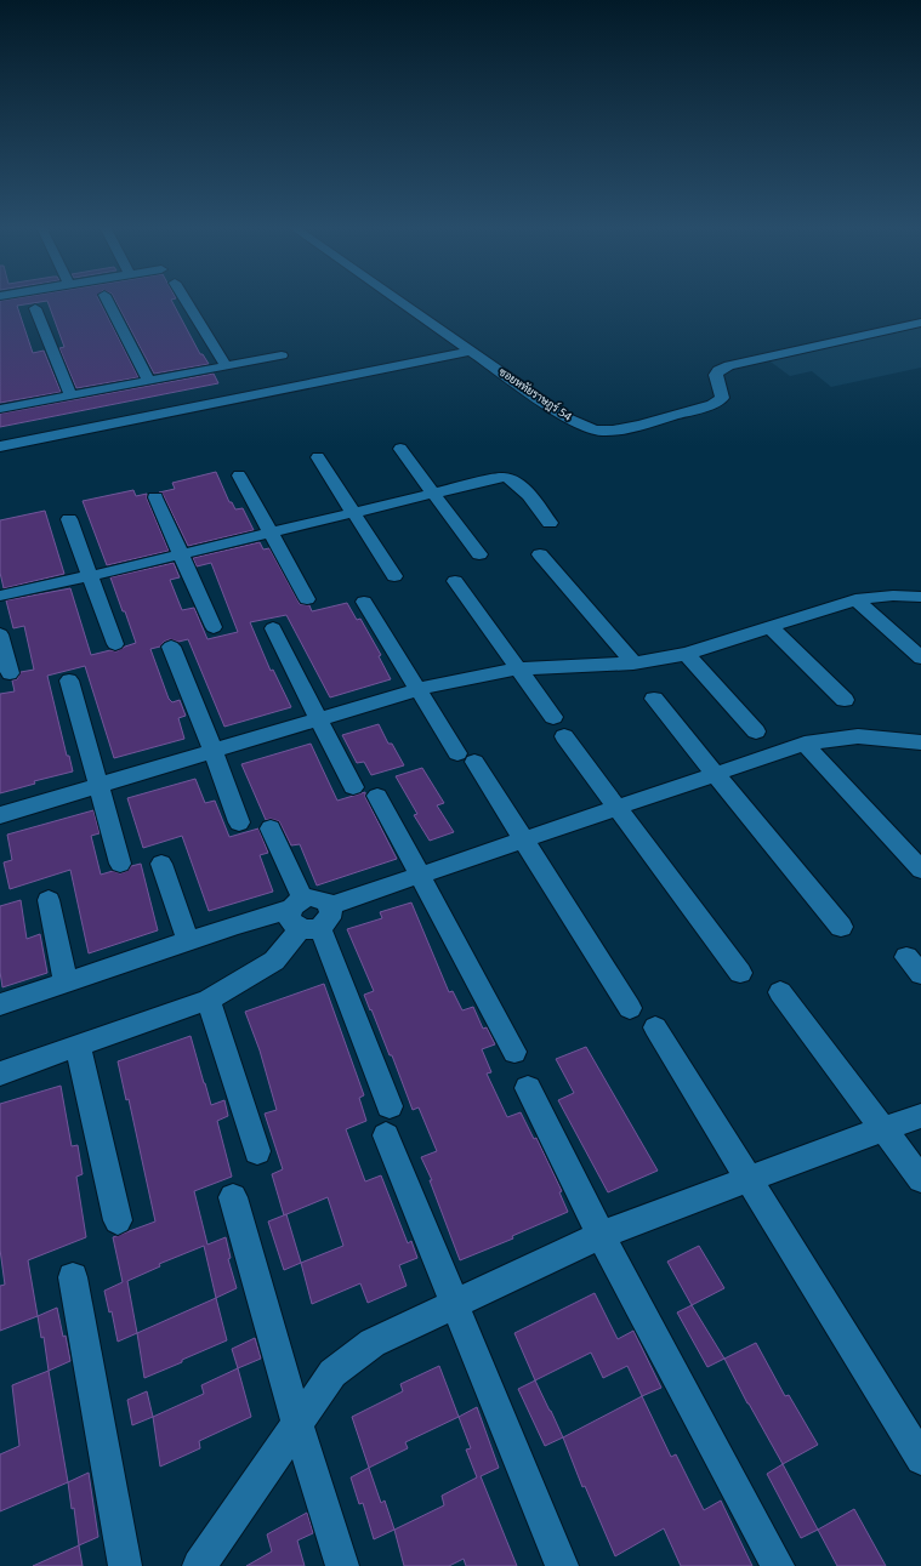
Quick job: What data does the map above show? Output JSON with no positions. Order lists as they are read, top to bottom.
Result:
{
  "streets": {
    "street": ["ซอยหทัยราษฎร์ 54"]
  }
}
